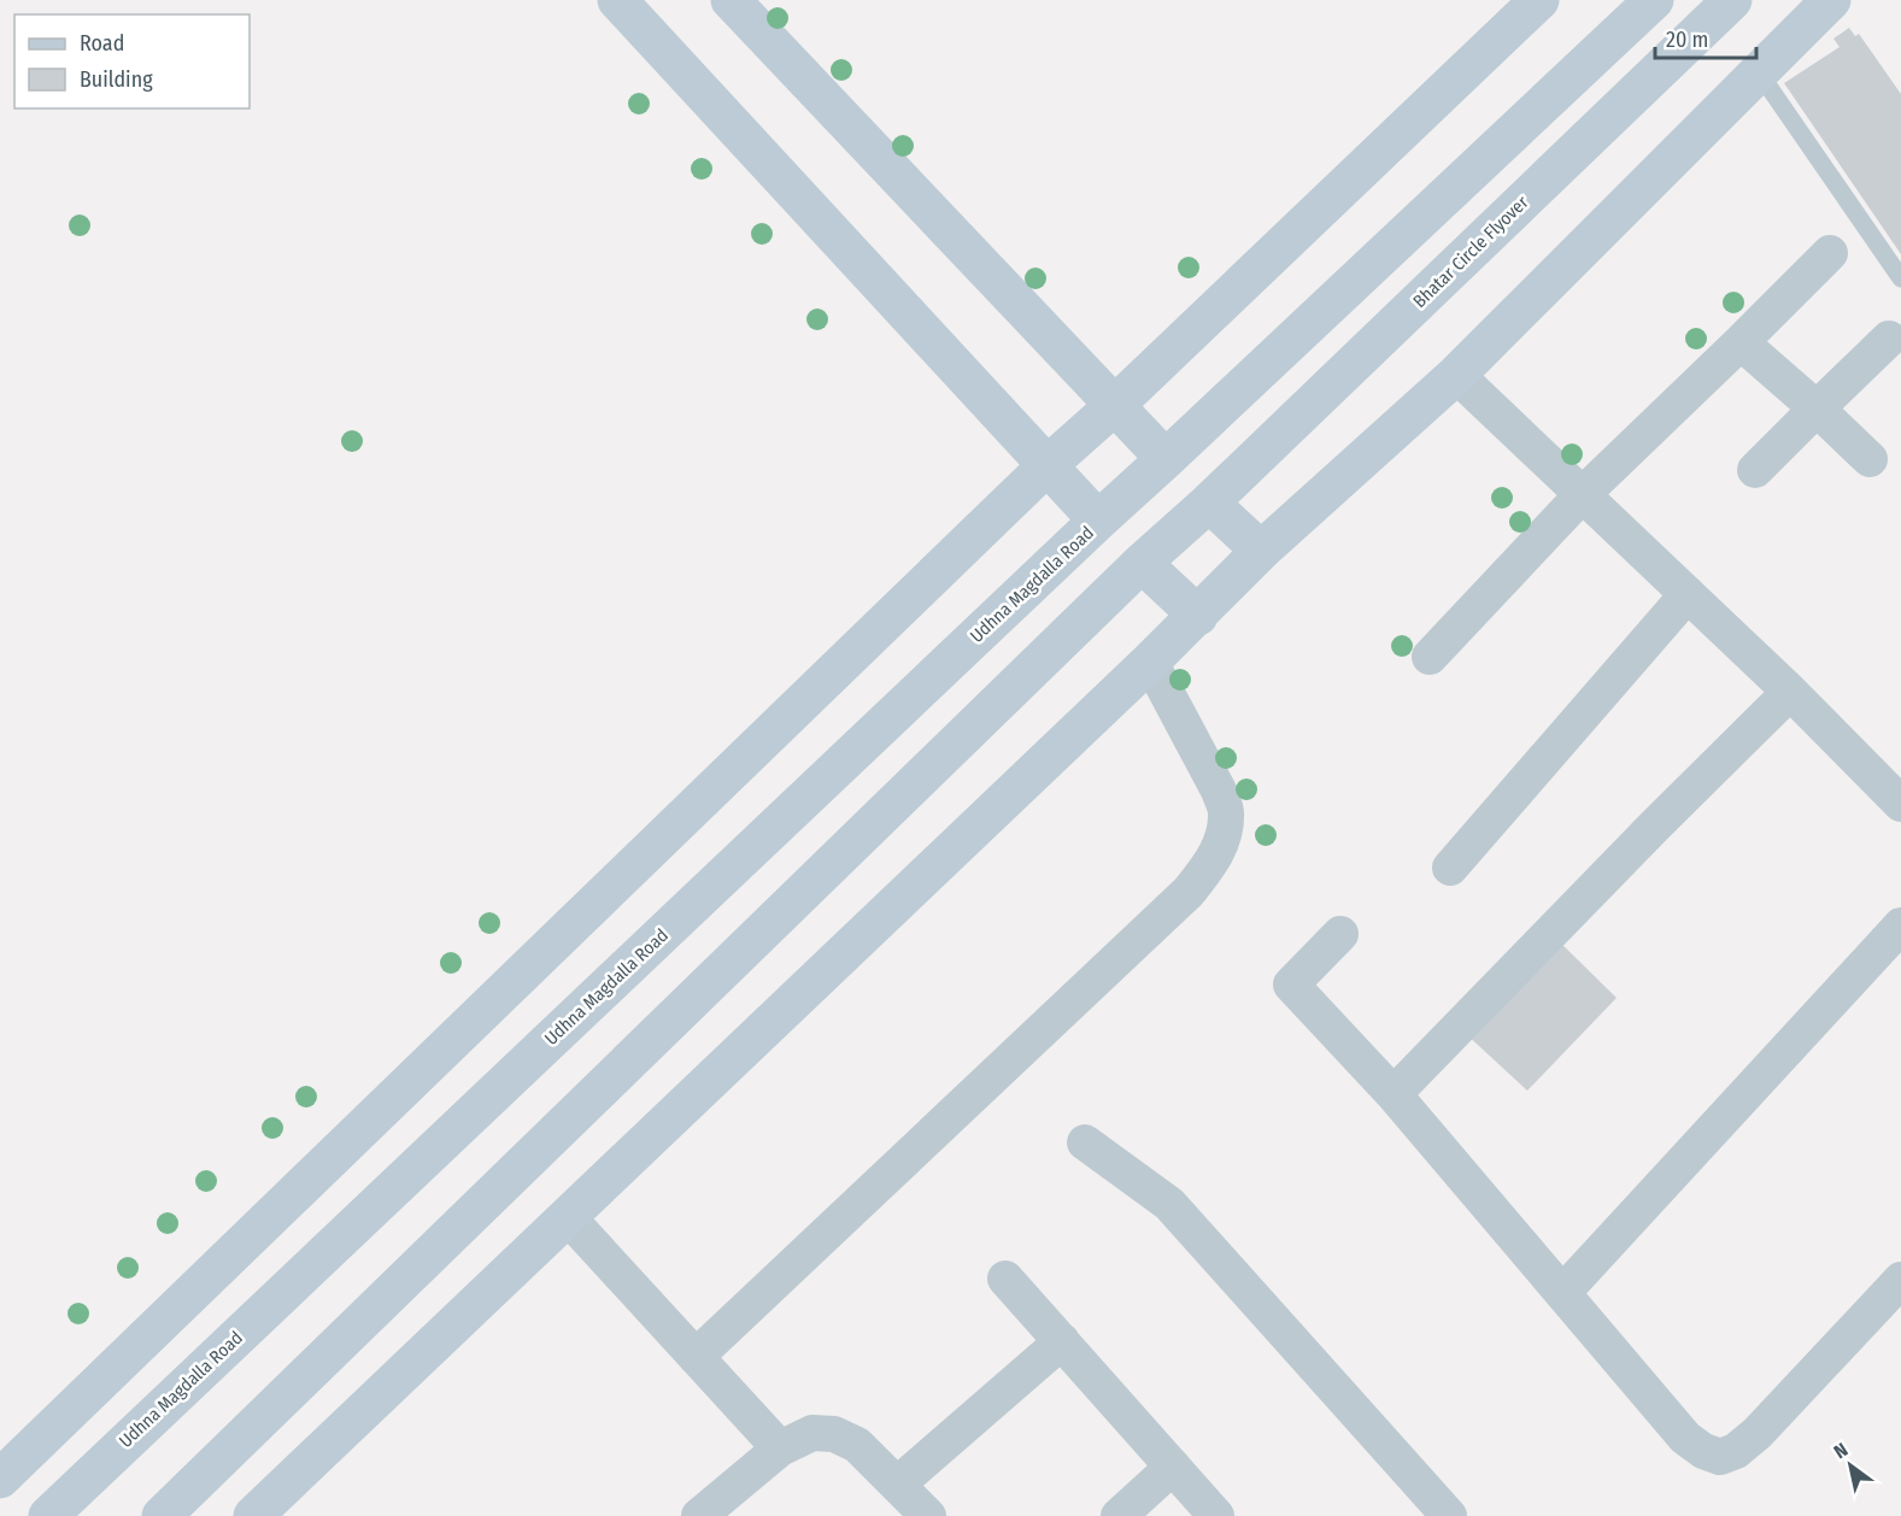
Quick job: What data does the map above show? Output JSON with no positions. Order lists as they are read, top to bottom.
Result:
{
  "streets": {
    "street": ["Bhatar Circle Flyover", "Udhna Magdalla Road"]
  },
  "legend": ["Road", "Building"],
  "scale_bar": "20 m",
  "north": "top left"
}
